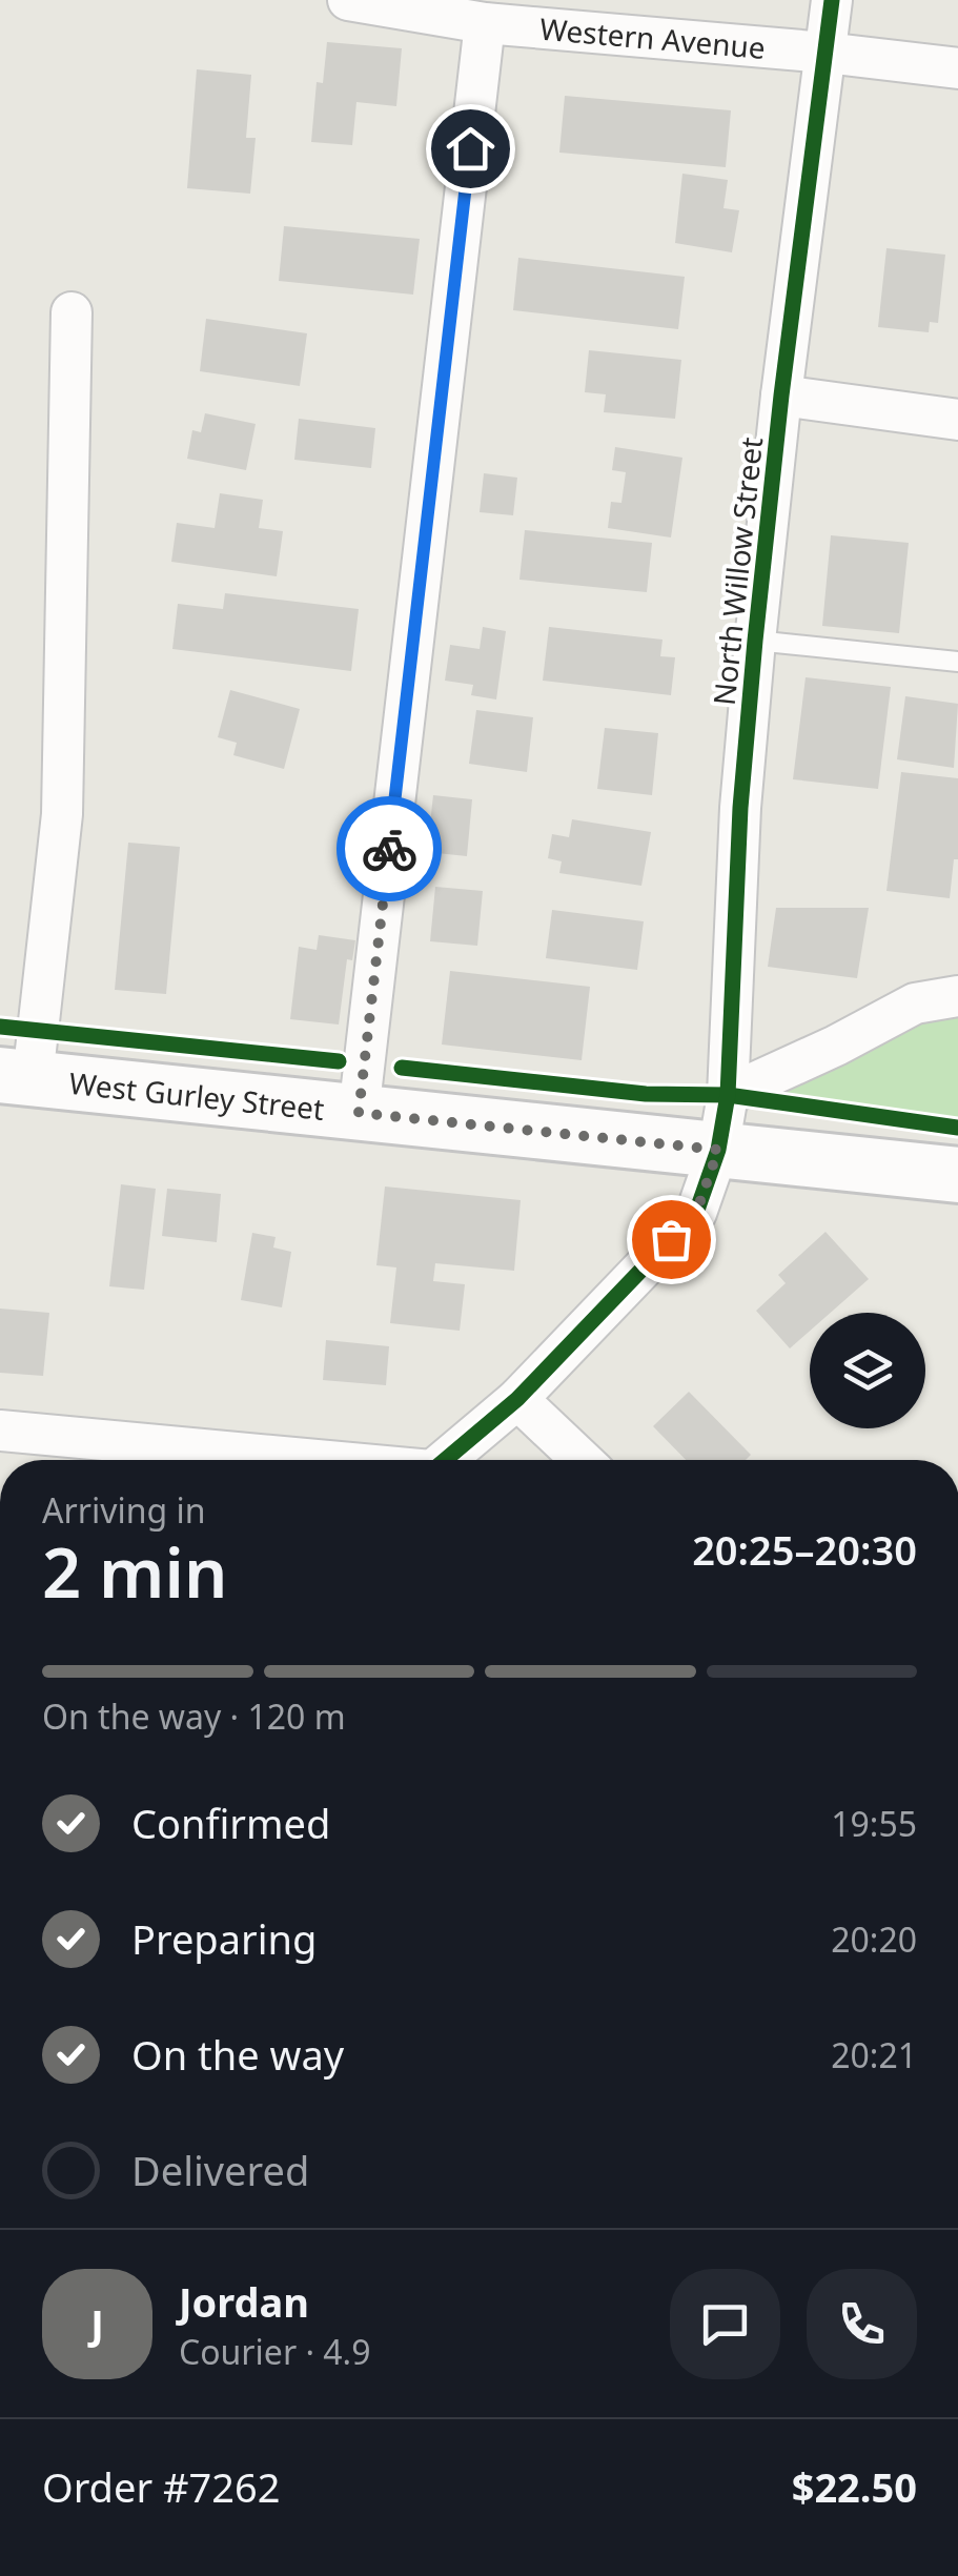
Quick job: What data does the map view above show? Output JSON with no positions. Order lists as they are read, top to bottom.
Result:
{
  "streets": {
    "main road": ["West Gurley Street"],
    "street": ["Western Avenue", "North Willow Street"]
  },
  "crossings": [
    ["Western Avenue", "North Willow Street"],
    ["North Willow Street", "West Gurley Street"]
  ],
  "page": {
    "heading": ["2 min", "Arriving in", "20:25–20:30"],
    "panel": [
      "Jordan",
      "Courier · 4.9",
      "Order #7262",
      "$22.50"
    ],
    "bar": "On the way · 120 m",
    "list": [
      ["Confirmed", "19:55"],
      ["Preparing", "20:20"],
      ["On the way", "20:21"],
      "Delivered"
    ],
    "round": "J"
  }
}
